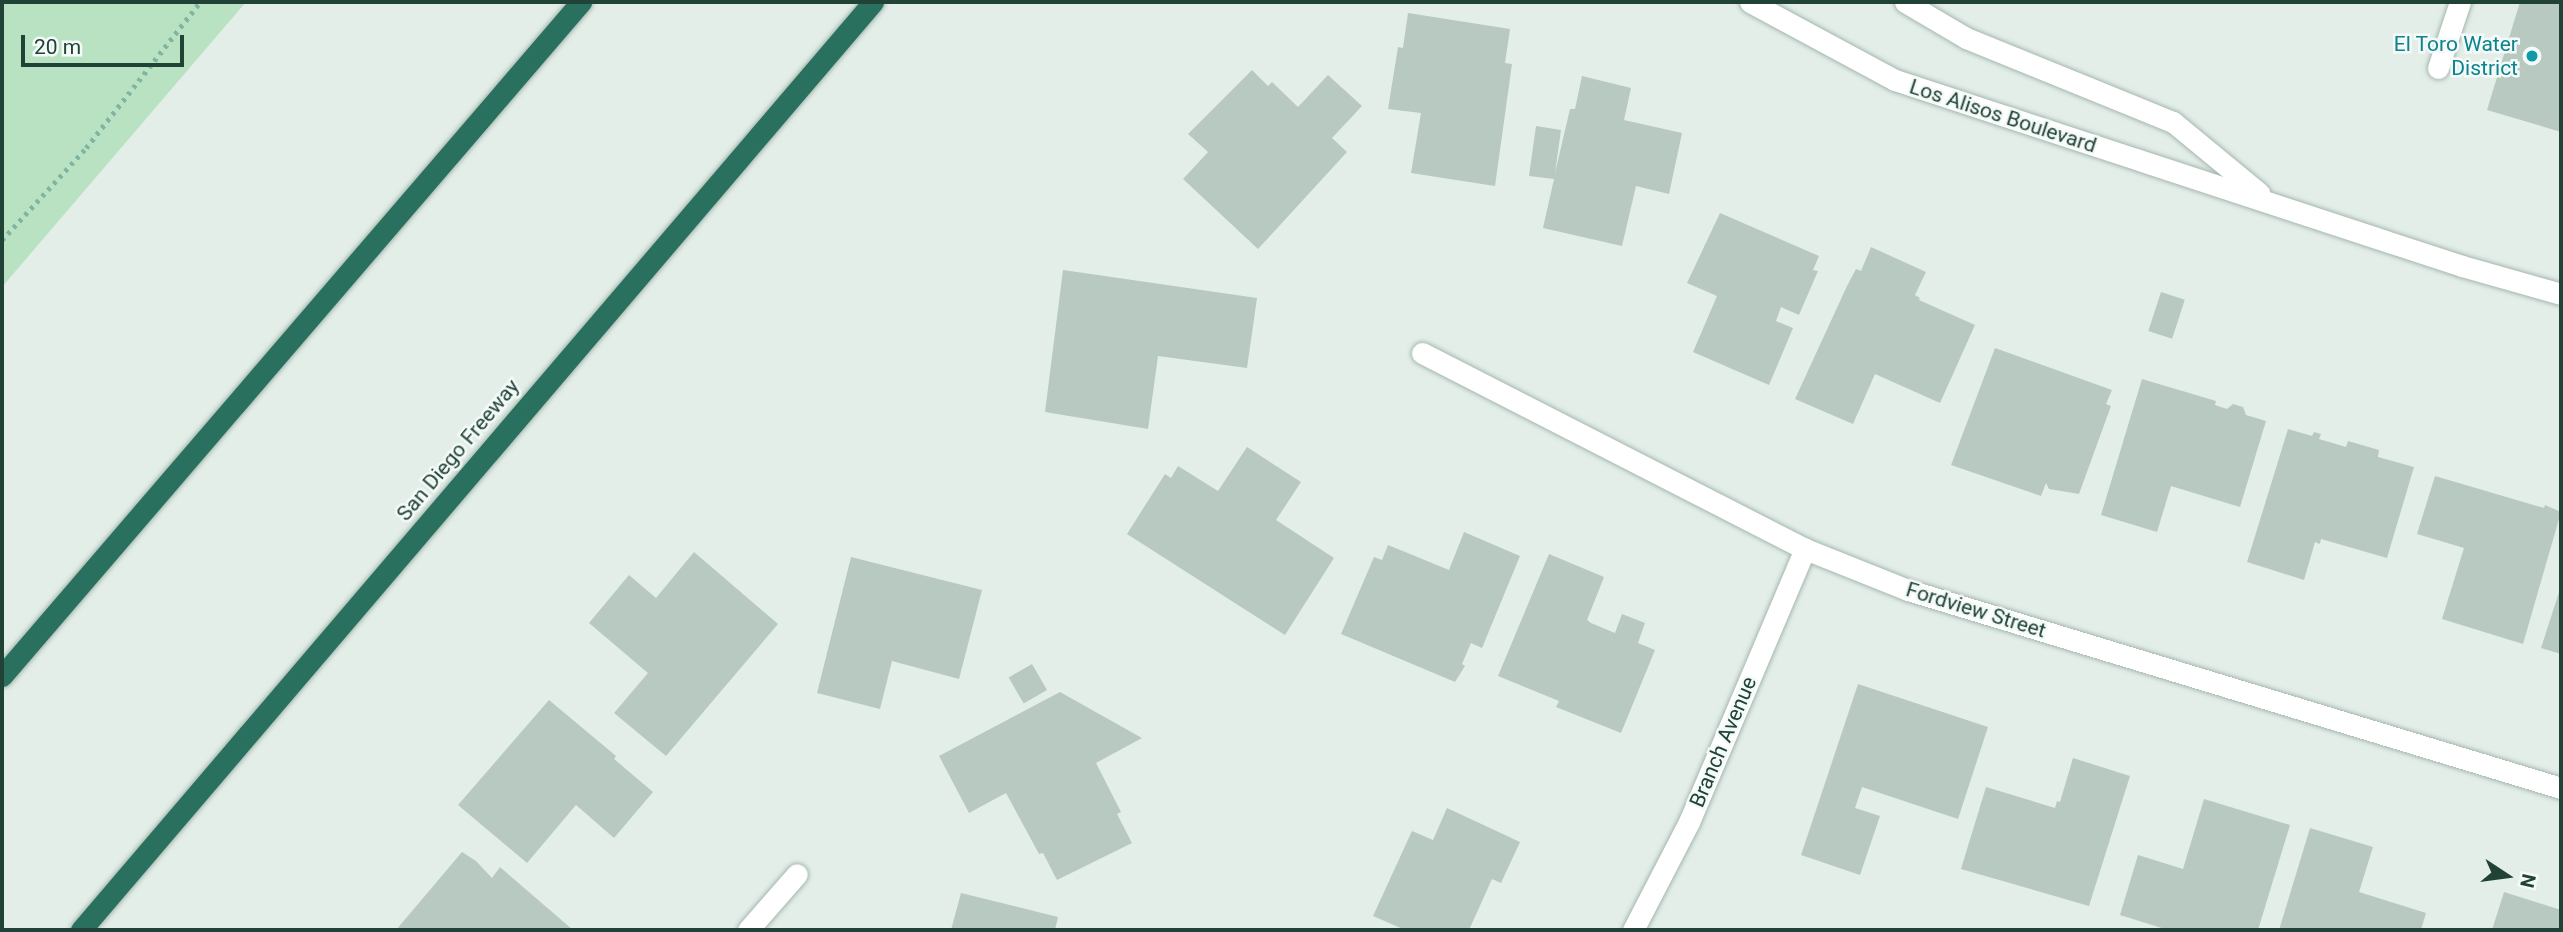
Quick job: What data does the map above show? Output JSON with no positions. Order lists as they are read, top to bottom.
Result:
{
  "streets": {
    "highway": ["San Diego Freeway"],
    "street": ["Los Alisos Boulevard", "Fordview Street", "Branch Avenue"]
  },
  "crossings": [
    ["Fordview Street", "Branch Avenue"]
  ],
  "places": ["El Toro Water District"],
  "scale_bar": "20 m",
  "north": "right"
}
